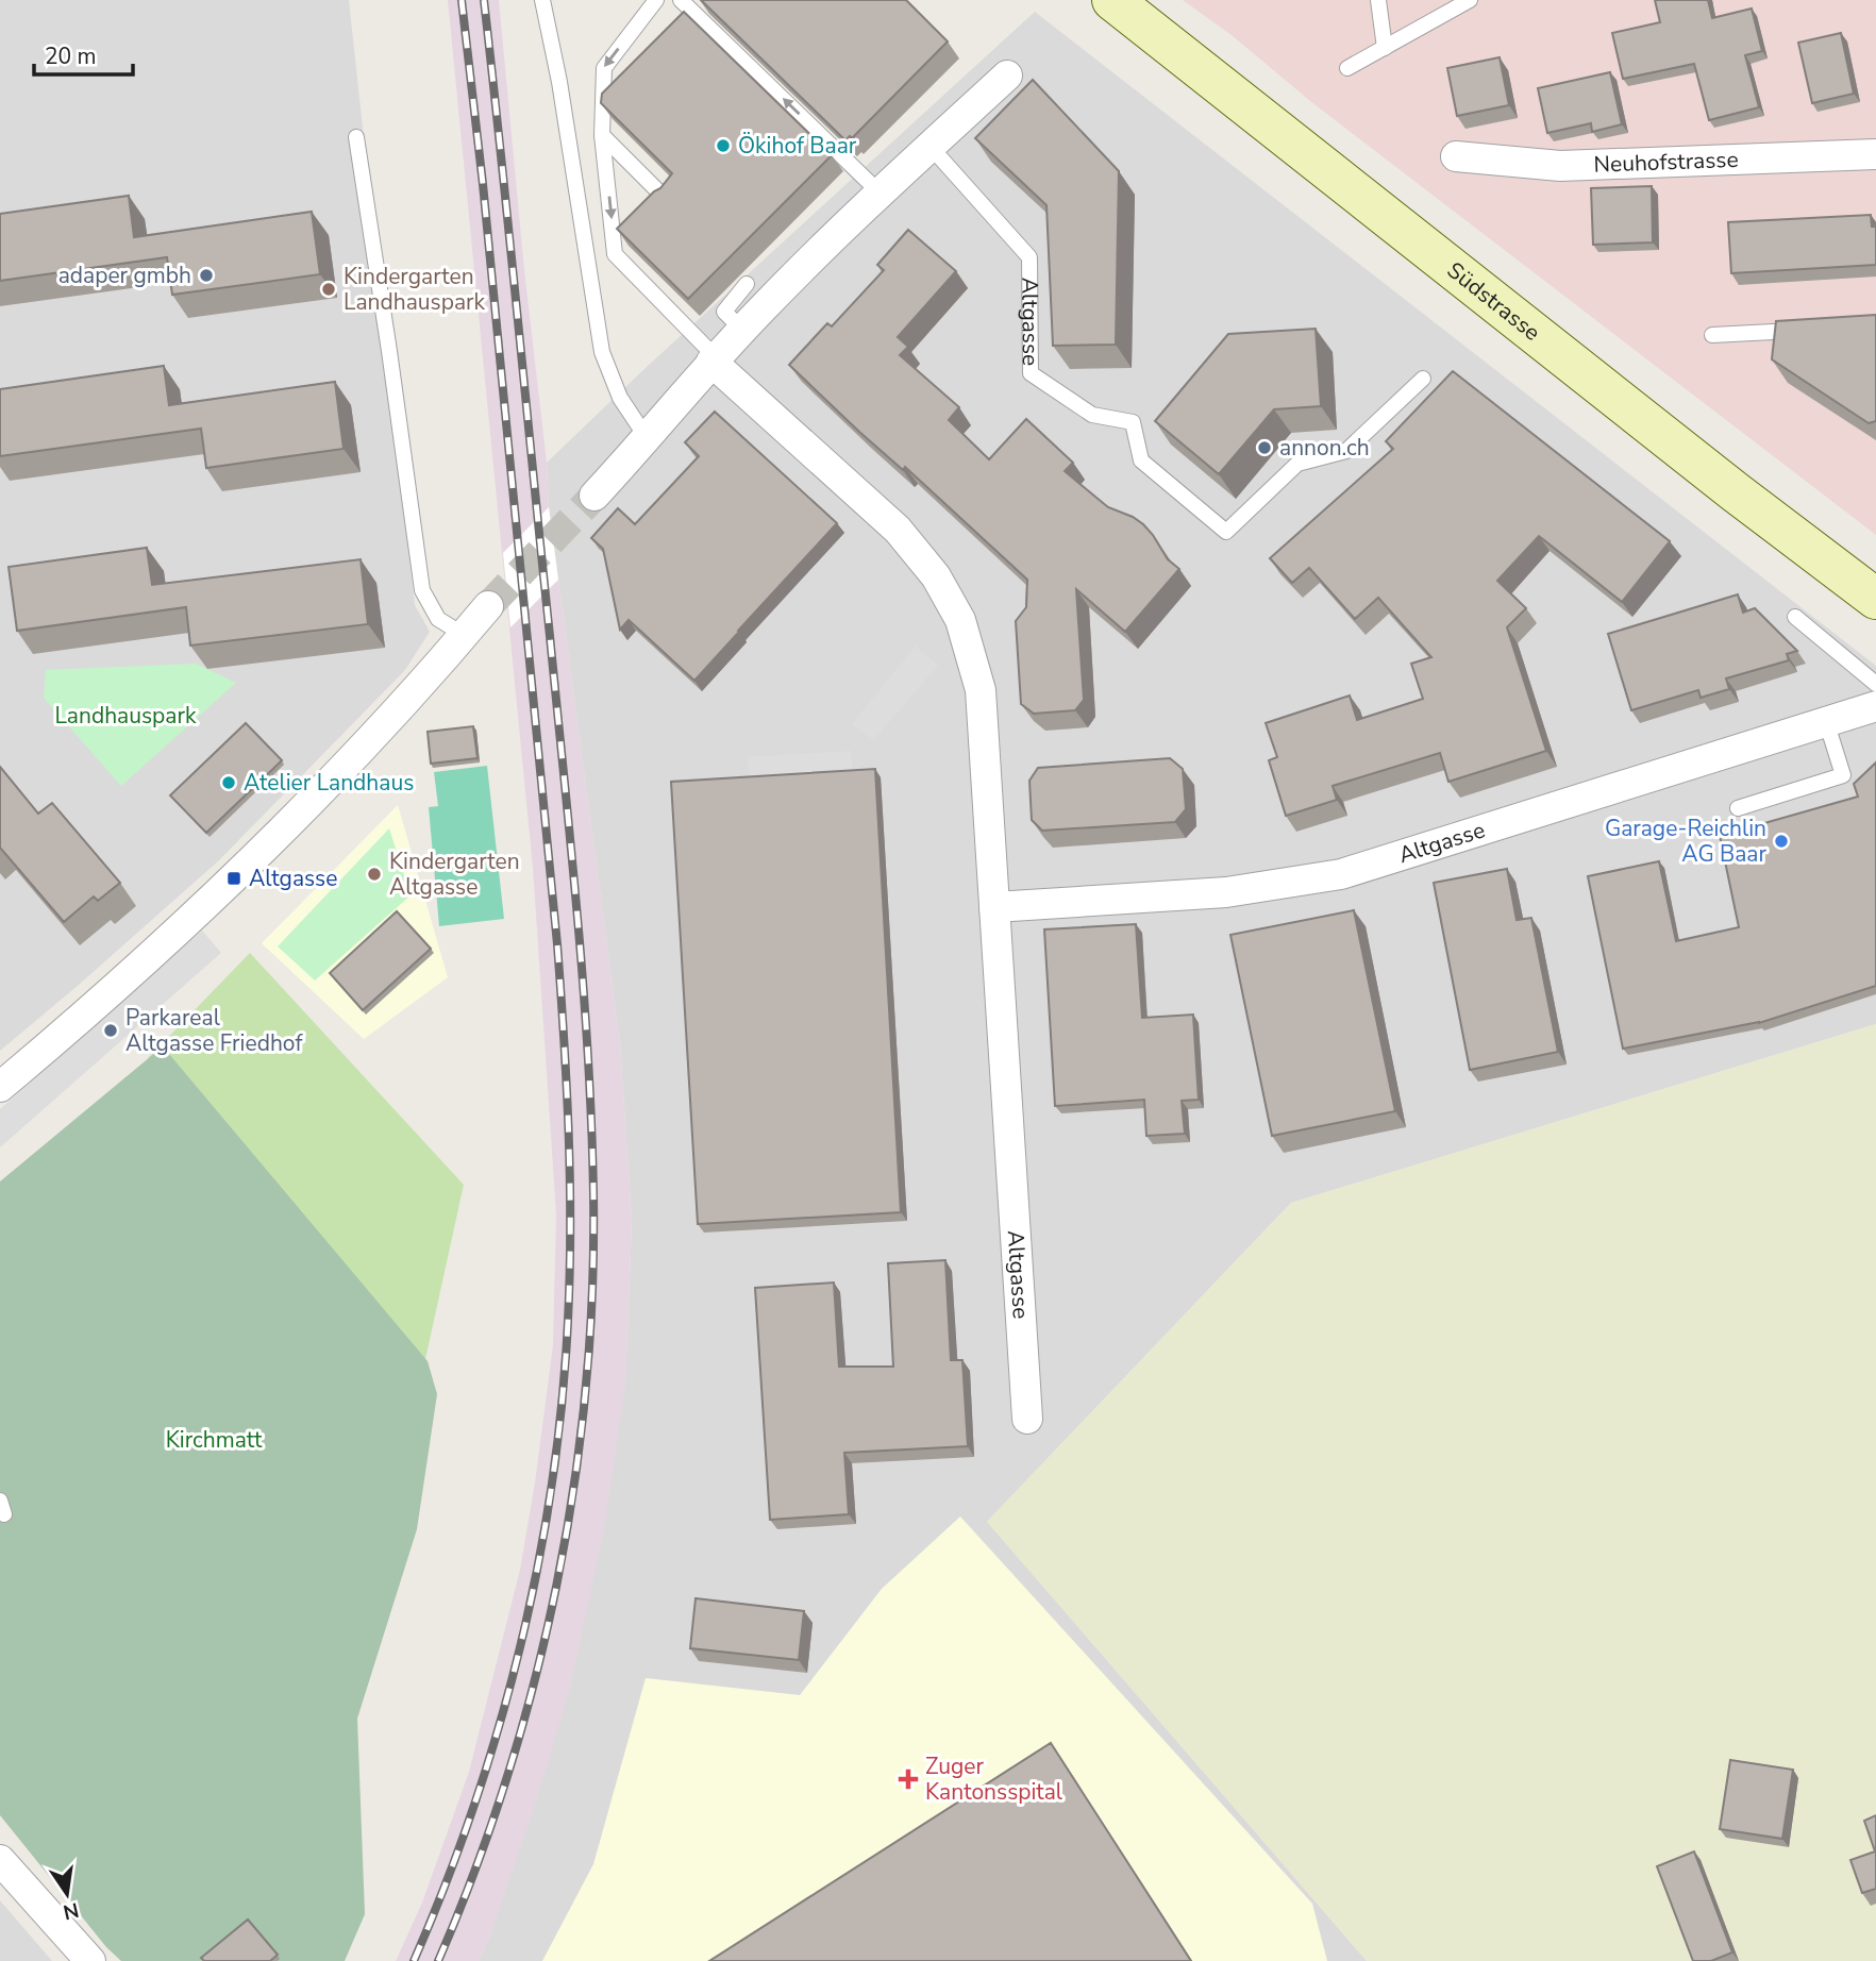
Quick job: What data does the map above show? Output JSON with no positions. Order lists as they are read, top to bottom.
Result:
{
  "streets": {
    "main road": ["Südstrasse"],
    "street": ["Neuhofstrasse", "Altgasse"]
  },
  "parks": ["Landhauspark", "Kirchmatt"],
  "places": {
    "other": [
      "Ökihof Baar",
      "adaper gmbh",
      "Kindergarten Landhauspark",
      "annon.ch",
      "Atelier Landhaus",
      "Garage-Reichlin AG Baar",
      "Kindergarten Altgasse",
      "Parkareal Altgasse Friedhof"
    ],
    "transit": ["Altgasse"],
    "health": ["Zuger Kantonsspital"]
  },
  "scale_bar": "20 m",
  "north": "bottom"
}
